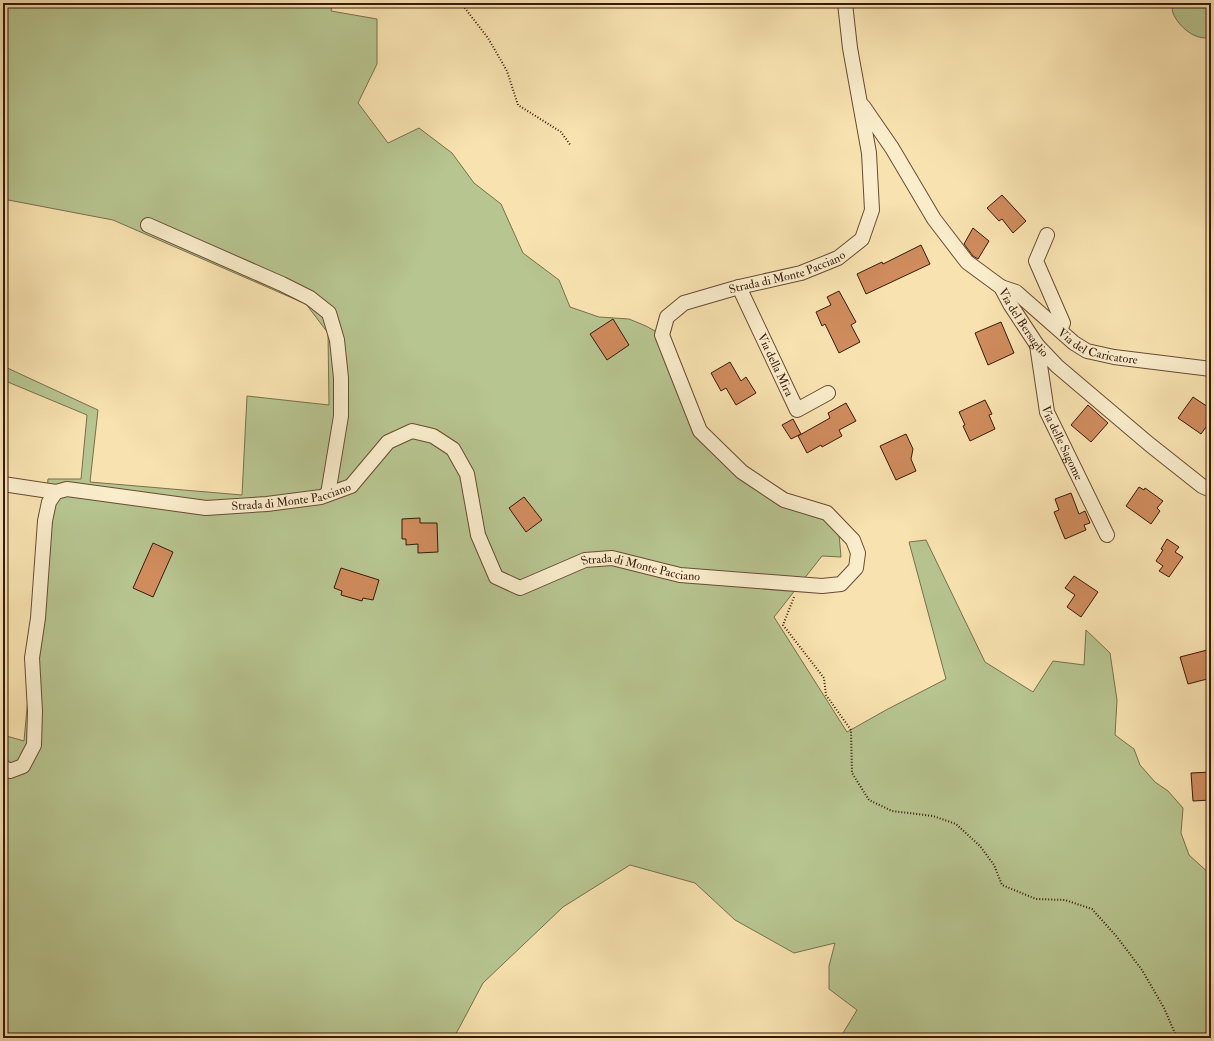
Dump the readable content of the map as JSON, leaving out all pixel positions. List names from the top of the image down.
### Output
{
  "streets": {
    "street": [
      "Strada di Monte Pacciano",
      "Via del Bersaglio",
      "Via del Caricatore",
      "Via della Mira",
      "Via delle Sagome"
    ]
  },
  "crossings": [
    ["Strada di Monte Pacciano", "Via del Bersaglio"],
    ["Strada di Monte Pacciano", "Via della Mira"],
    ["Via del Bersaglio", "Via del Caricatore"],
    ["Via del Bersaglio", "Via delle Sagome"]
  ]
}
